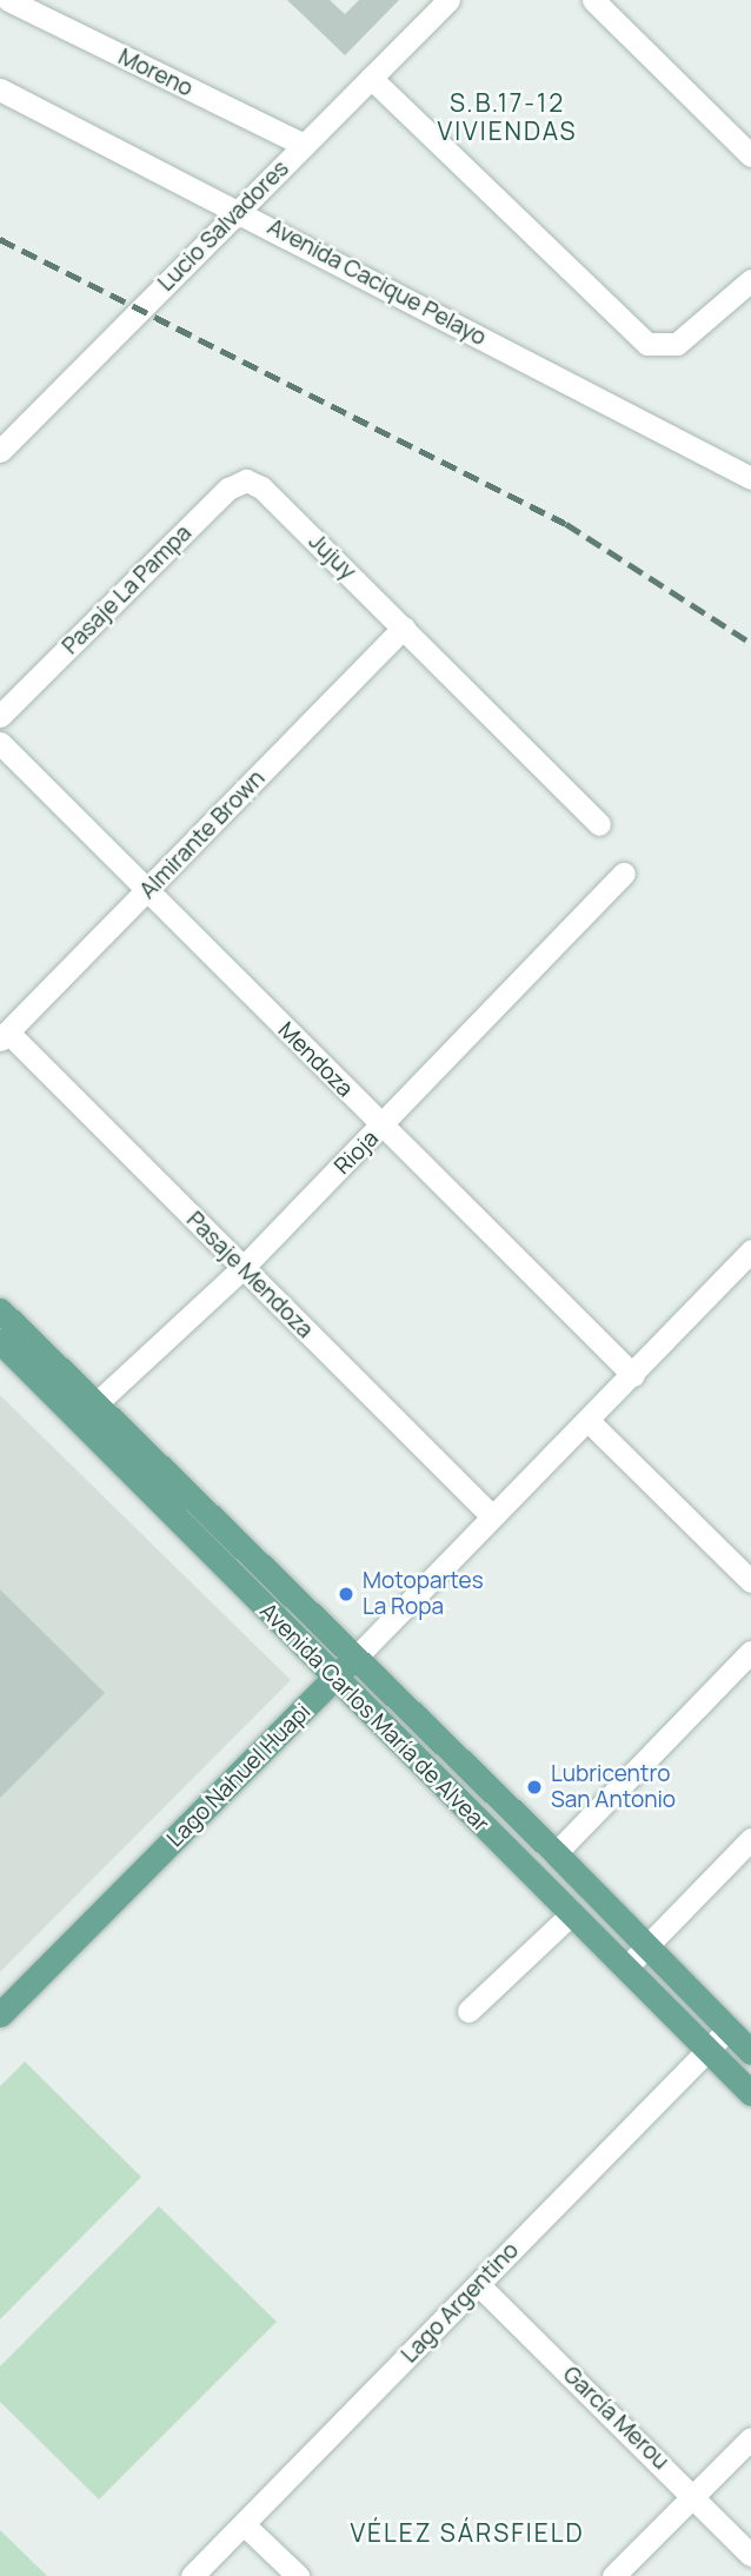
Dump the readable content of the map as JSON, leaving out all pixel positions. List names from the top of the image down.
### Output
{
  "streets": {
    "main road": ["Avenida Carlos María de Alvear", "Lago Nahuel Huapi"],
    "street": [
      "Moreno",
      "Lucio Salvadores",
      "Avenida Cacique Pelayo",
      "Jujuy",
      "Pasaje La Pampa",
      "Almirante Brown",
      "Mendoza",
      "Rioja",
      "Pasaje Mendoza",
      "Lago Argentino",
      "García Merou"
    ]
  },
  "crossings": [
    ["Moreno", "Lucio Salvadores"],
    ["Lucio Salvadores", "Avenida Cacique Pelayo"],
    ["Jujuy", "Pasaje La Pampa"],
    ["Jujuy", "Almirante Brown"],
    ["Almirante Brown", "Mendoza"],
    ["Almirante Brown", "Pasaje Mendoza"],
    ["Mendoza", "Rioja"],
    ["Mendoza", "Lago Nahuel Huapi"],
    ["Rioja", "Pasaje Mendoza"],
    ["Rioja", "Avenida Carlos María de Alvear"],
    ["Pasaje Mendoza", "Lago Nahuel Huapi"],
    ["Avenida Carlos María de Alvear", "Lago Nahuel Huapi"],
    ["Avenida Carlos María de Alvear", "Lago Argentino"],
    ["Lago Argentino", "García Merou"]
  ],
  "districts": ["S.B.17-12 VIVIENDAS", "VÉLEZ SÁRSFIELD"],
  "places": ["Motopartes La Ropa", "Lubricentro San Antonio"]
}
